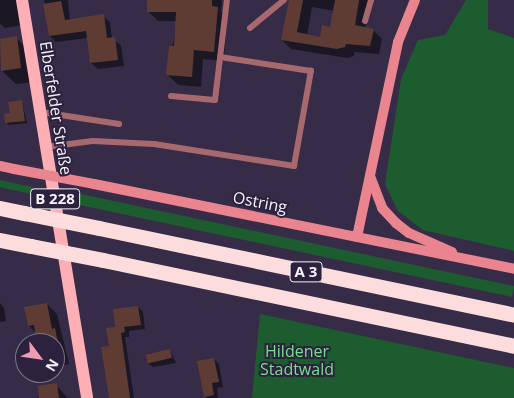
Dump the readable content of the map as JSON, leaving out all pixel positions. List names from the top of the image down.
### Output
{
  "streets": {
    "highway": ["A 3"],
    "main road": ["Elberfelder Straße", "B 228", "Ostring"]
  },
  "parks": ["Hildener Stadtwald"],
  "north": "bottom right"
}
